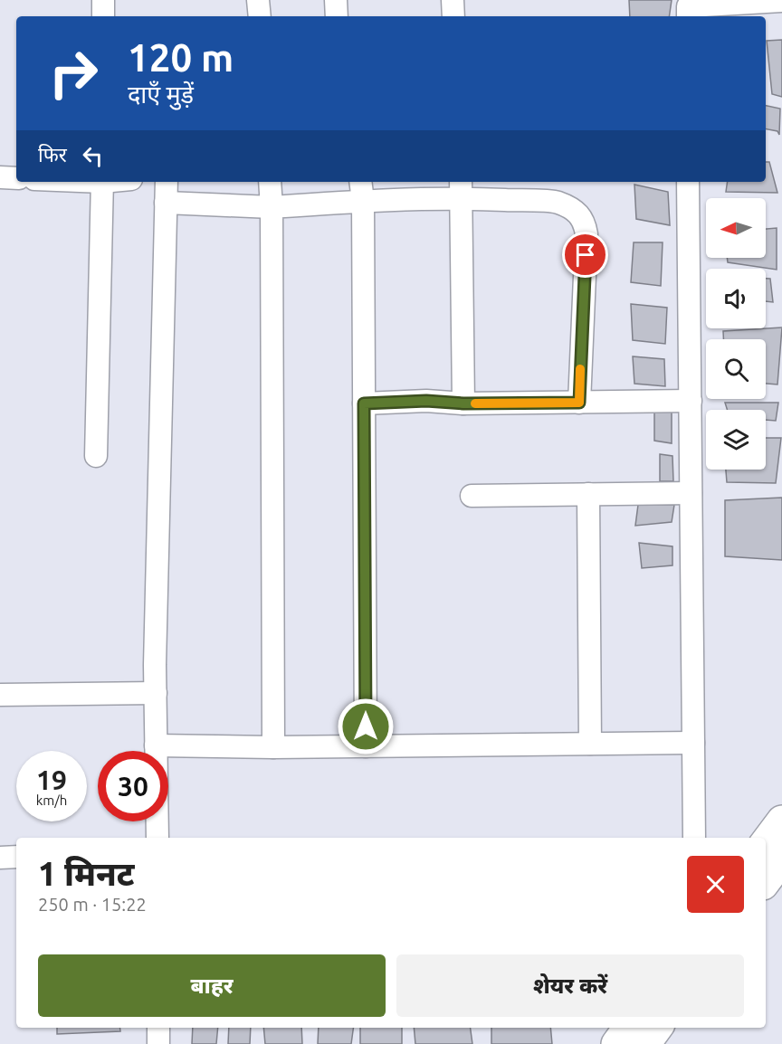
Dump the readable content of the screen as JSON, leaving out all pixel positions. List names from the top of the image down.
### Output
{
  "north": "left",
  "page": {
    "turn": ["120 m", "दाएँ मुड़ें"],
    "then": "फिर",
    "speed": "19 km/h",
    "limit": "30",
    "heading": ["1 मिनट", "250 m · 15:22"],
    "buttons": ["बाहर", "शेयर करें"]
  }
}
